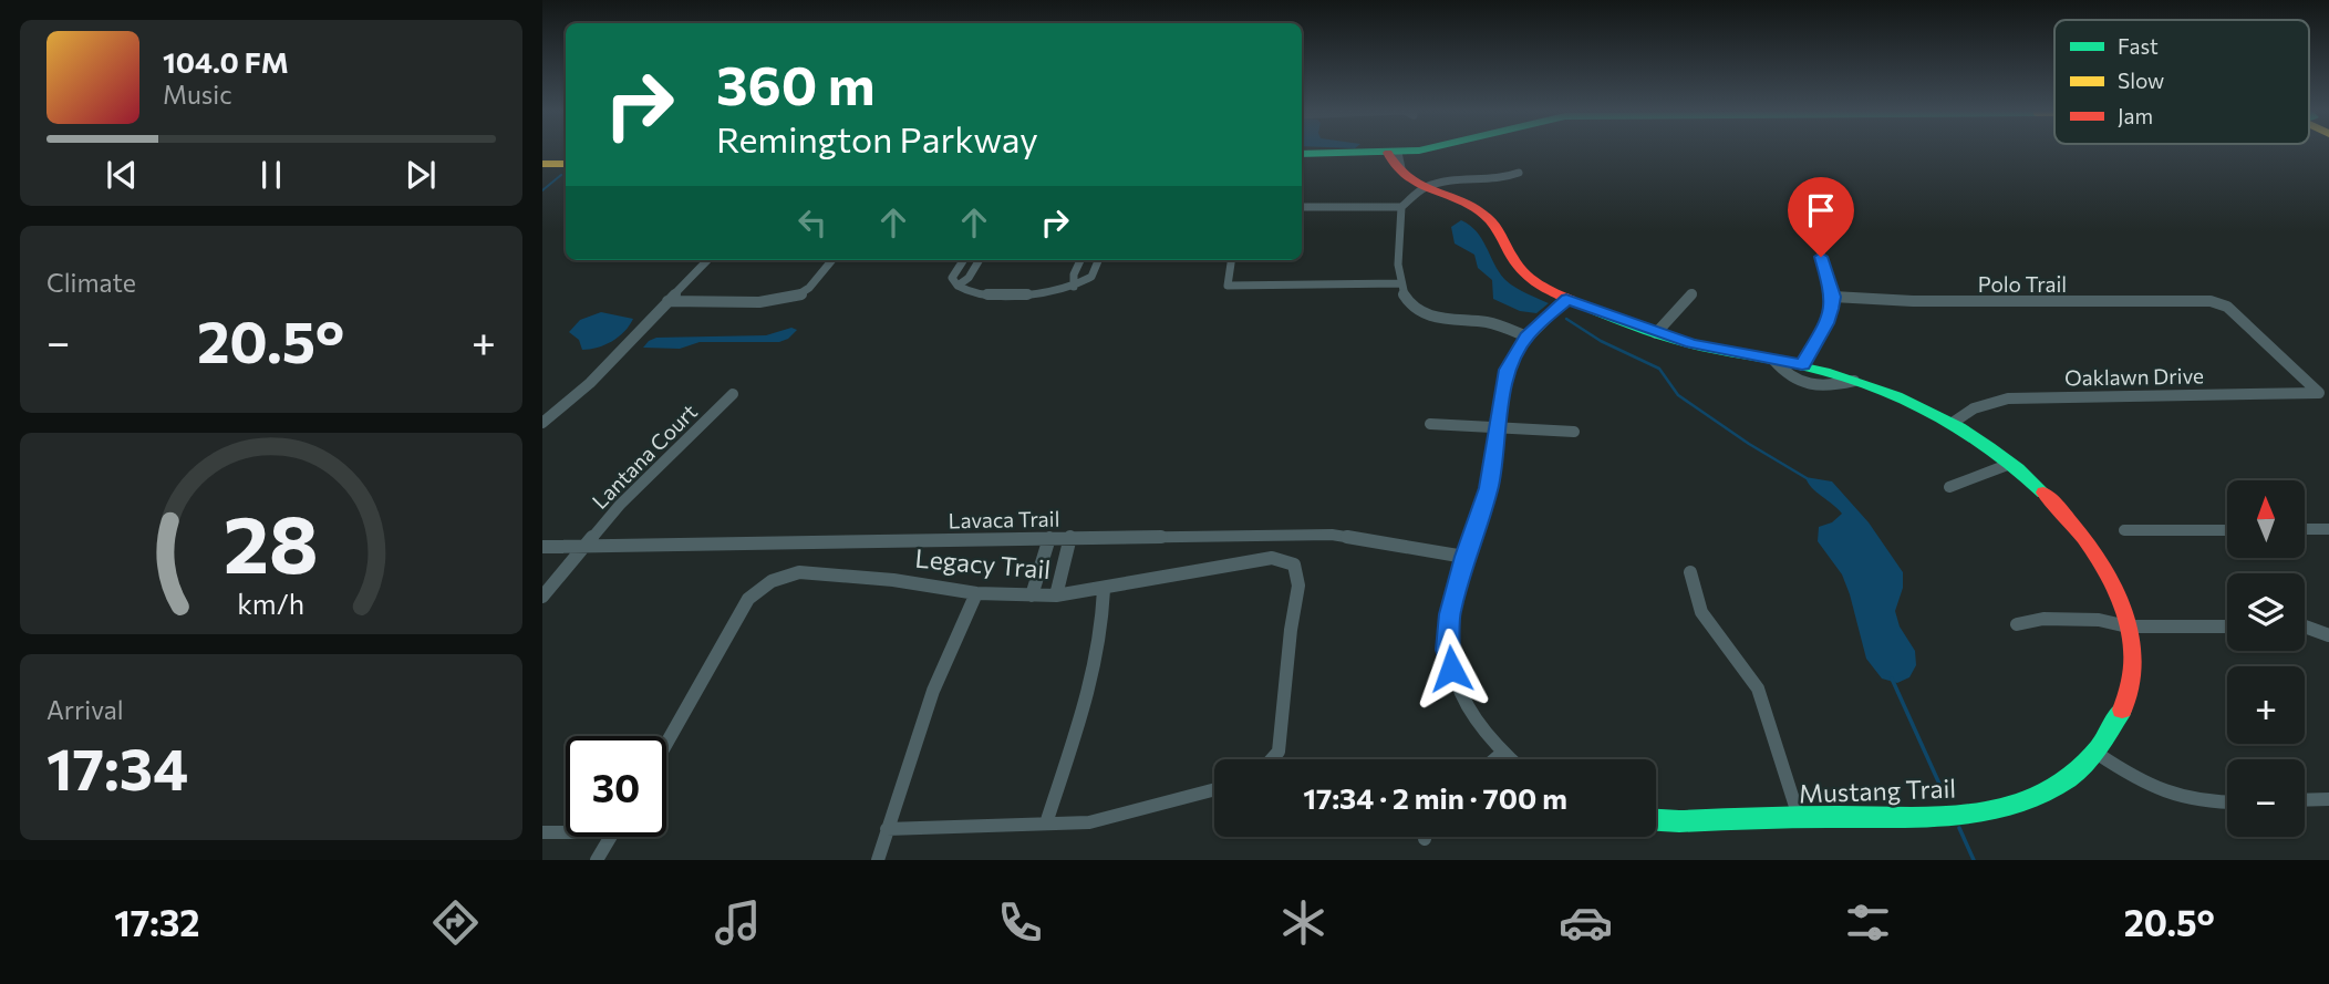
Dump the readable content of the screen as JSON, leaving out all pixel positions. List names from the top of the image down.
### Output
{
  "streets": {
    "street": [
      "Polo Trail",
      "Oaklawn Drive",
      "Lantana Court",
      "Lavaca Trail",
      "Legacy Trail",
      "Mustang Trail"
    ]
  },
  "crossings": [
    ["Polo Trail", "Oaklawn Drive"],
    ["Oaklawn Drive", "Mustang Trail"],
    ["Lantana Court", "Lavaca Trail"]
  ],
  "legend": ["Fast", "Slow", "Jam"],
  "north": "top",
  "page": {
    "turn": ["360 m", "Remington Parkway"],
    "song": ["104.0 FM", "Music"],
    "tile": [
      "Climate",
      ["Arrival", "17:34"]
    ],
    "heat": ["−", "20.5°", "+"],
    "map_buttons": ["+", "−"],
    "limit": "30",
    "trip": "17:34 · 2 min · 700 m",
    "tabs": ["17:32", "20.5°"],
    "gauge": ["28", "km/h"]
  }
}
